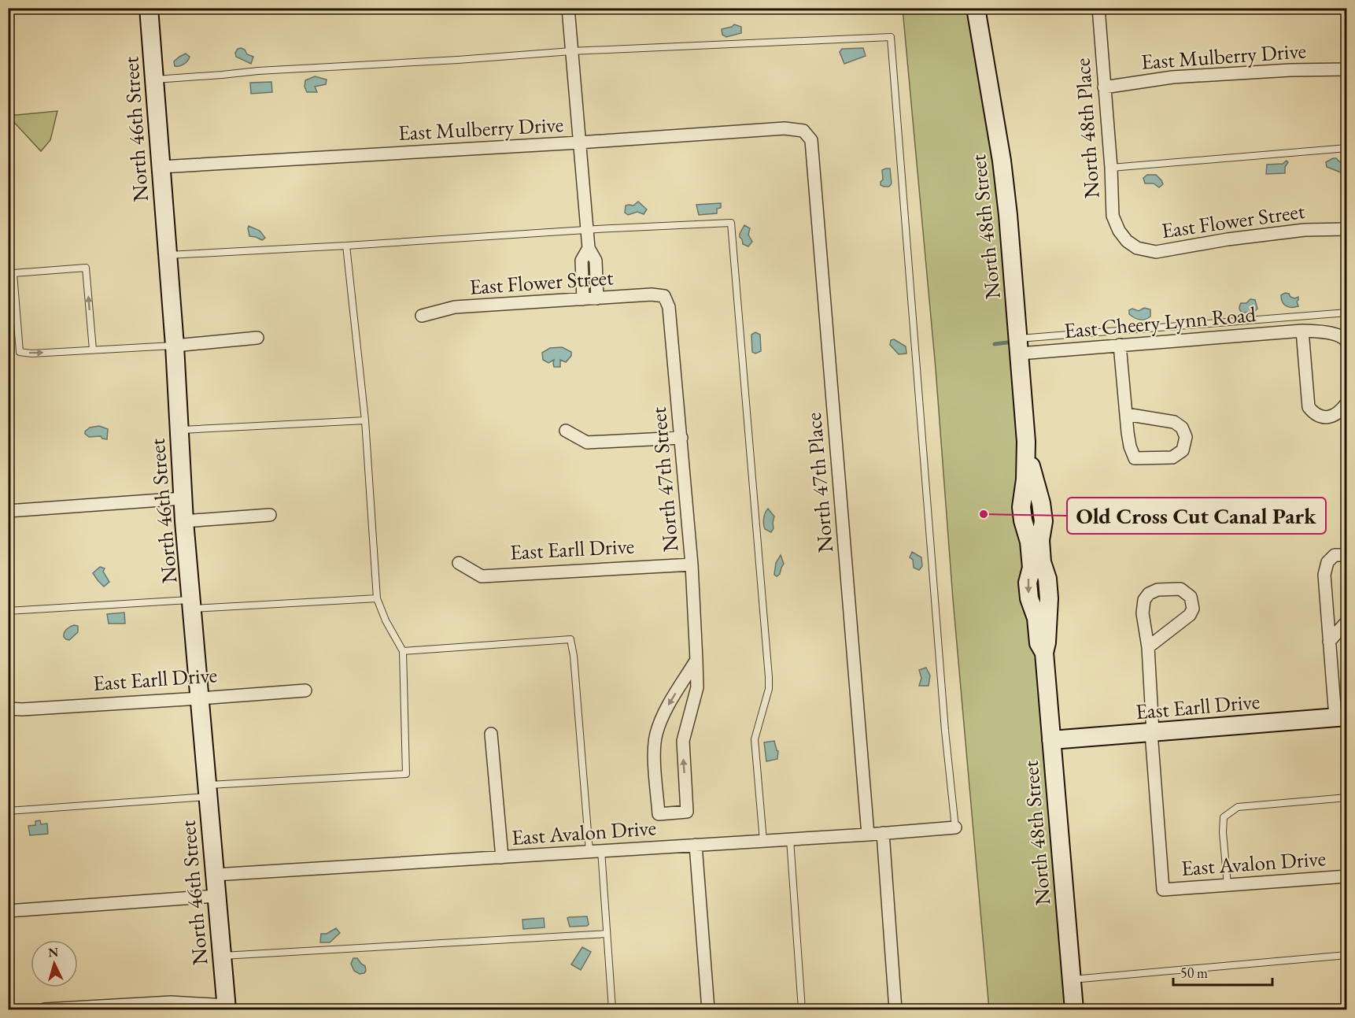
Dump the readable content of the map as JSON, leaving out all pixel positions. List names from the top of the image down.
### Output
{
  "streets": {
    "street": [
      "East Mulberry Drive",
      "North 48th Place",
      "North 46th Street",
      "East Flower Street",
      "North 48th Street",
      "East Cheery Lynn Road",
      "North 47th Street",
      "North 47th Place",
      "East Earll Drive",
      "East Avalon Drive"
    ]
  },
  "crossings": [
    ["East Mulberry Drive", "North 48th Place"],
    ["East Mulberry Drive", "North 46th Street"],
    ["East Mulberry Drive", "North 47th Place"],
    ["North 48th Place", "East Flower Street"],
    ["North 46th Street", "East Earll Drive"],
    ["North 46th Street", "East Avalon Drive"],
    ["East Flower Street", "North 47th Street"],
    ["North 48th Street", "East Cheery Lynn Road"],
    ["North 48th Street", "East Earll Drive"],
    ["North 47th Street", "East Earll Drive"],
    ["North 47th Place", "East Avalon Drive"],
    ["East Earll Drive", "East Avalon Drive"]
  ],
  "places": ["Old Cross Cut Canal Park"],
  "scale_bar": "50 m",
  "north": "top"
}
